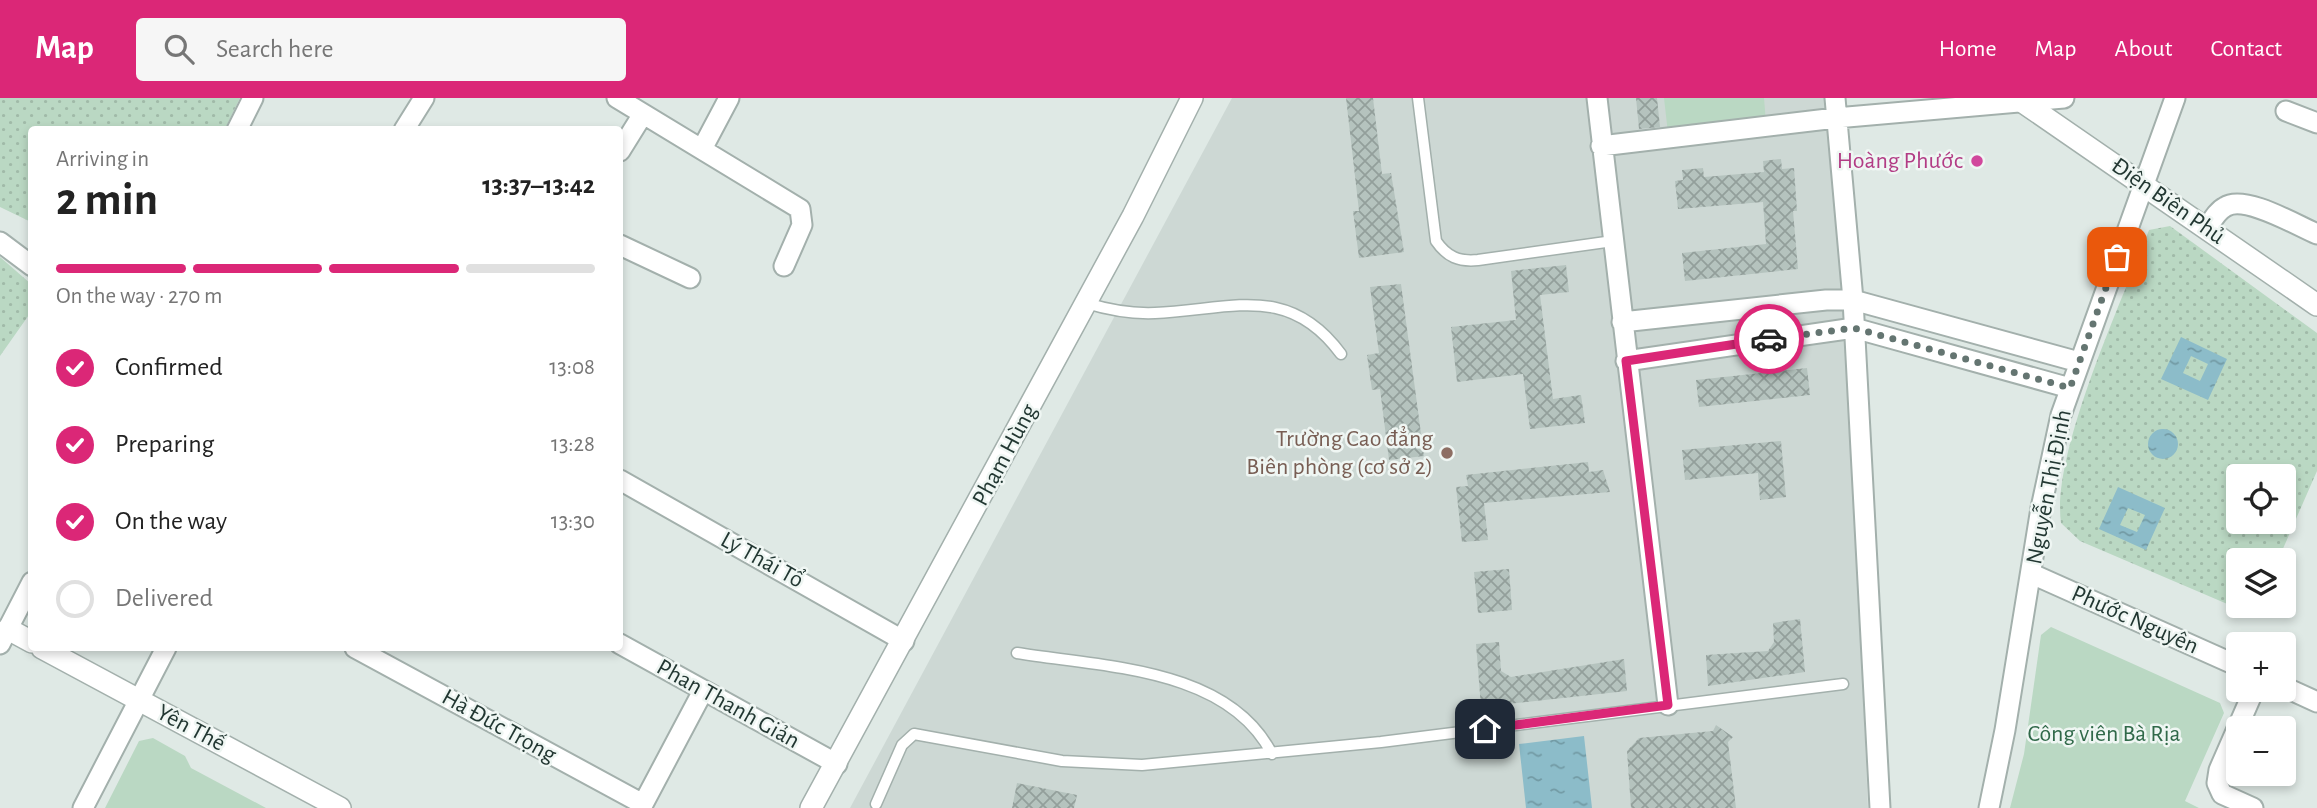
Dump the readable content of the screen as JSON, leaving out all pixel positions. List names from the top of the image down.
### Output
{
  "streets": {
    "street": [
      "Điện Biên Phủ",
      "Phạm Hùng",
      "Nguyễn Thị Định",
      "Lý Thái Tổ",
      "Phước Nguyên",
      "Phan Thanh Giản",
      "Hà Đức Trọng",
      "Yên Thế"
    ]
  },
  "crossings": [
    ["Điện Biên Phủ", "Nguyễn Thị Định"],
    ["Phạm Hùng", "Lý Thái Tổ"],
    ["Phạm Hùng", "Phan Thanh Giản"],
    ["Nguyễn Thị Định", "Phước Nguyên"]
  ],
  "parks": ["Công viên Bà Rịa"],
  "places": ["Hoàng Phước", "Trường Cao đẳng Biên phòng (cơ sở 2)"],
  "page": {
    "header": "Map",
    "search": "Search here",
    "nav": [
      "Home",
      "Map",
      "About",
      "Contact"
    ],
    "heading": ["2 min", "Arriving in", "13:37–13:42"],
    "bar": "On the way · 270 m",
    "list": [
      ["Confirmed", "13:08"],
      ["Preparing", "13:28"],
      ["On the way", "13:30"],
      "Delivered"
    ],
    "map_buttons": ["+", "−"]
  }
}
